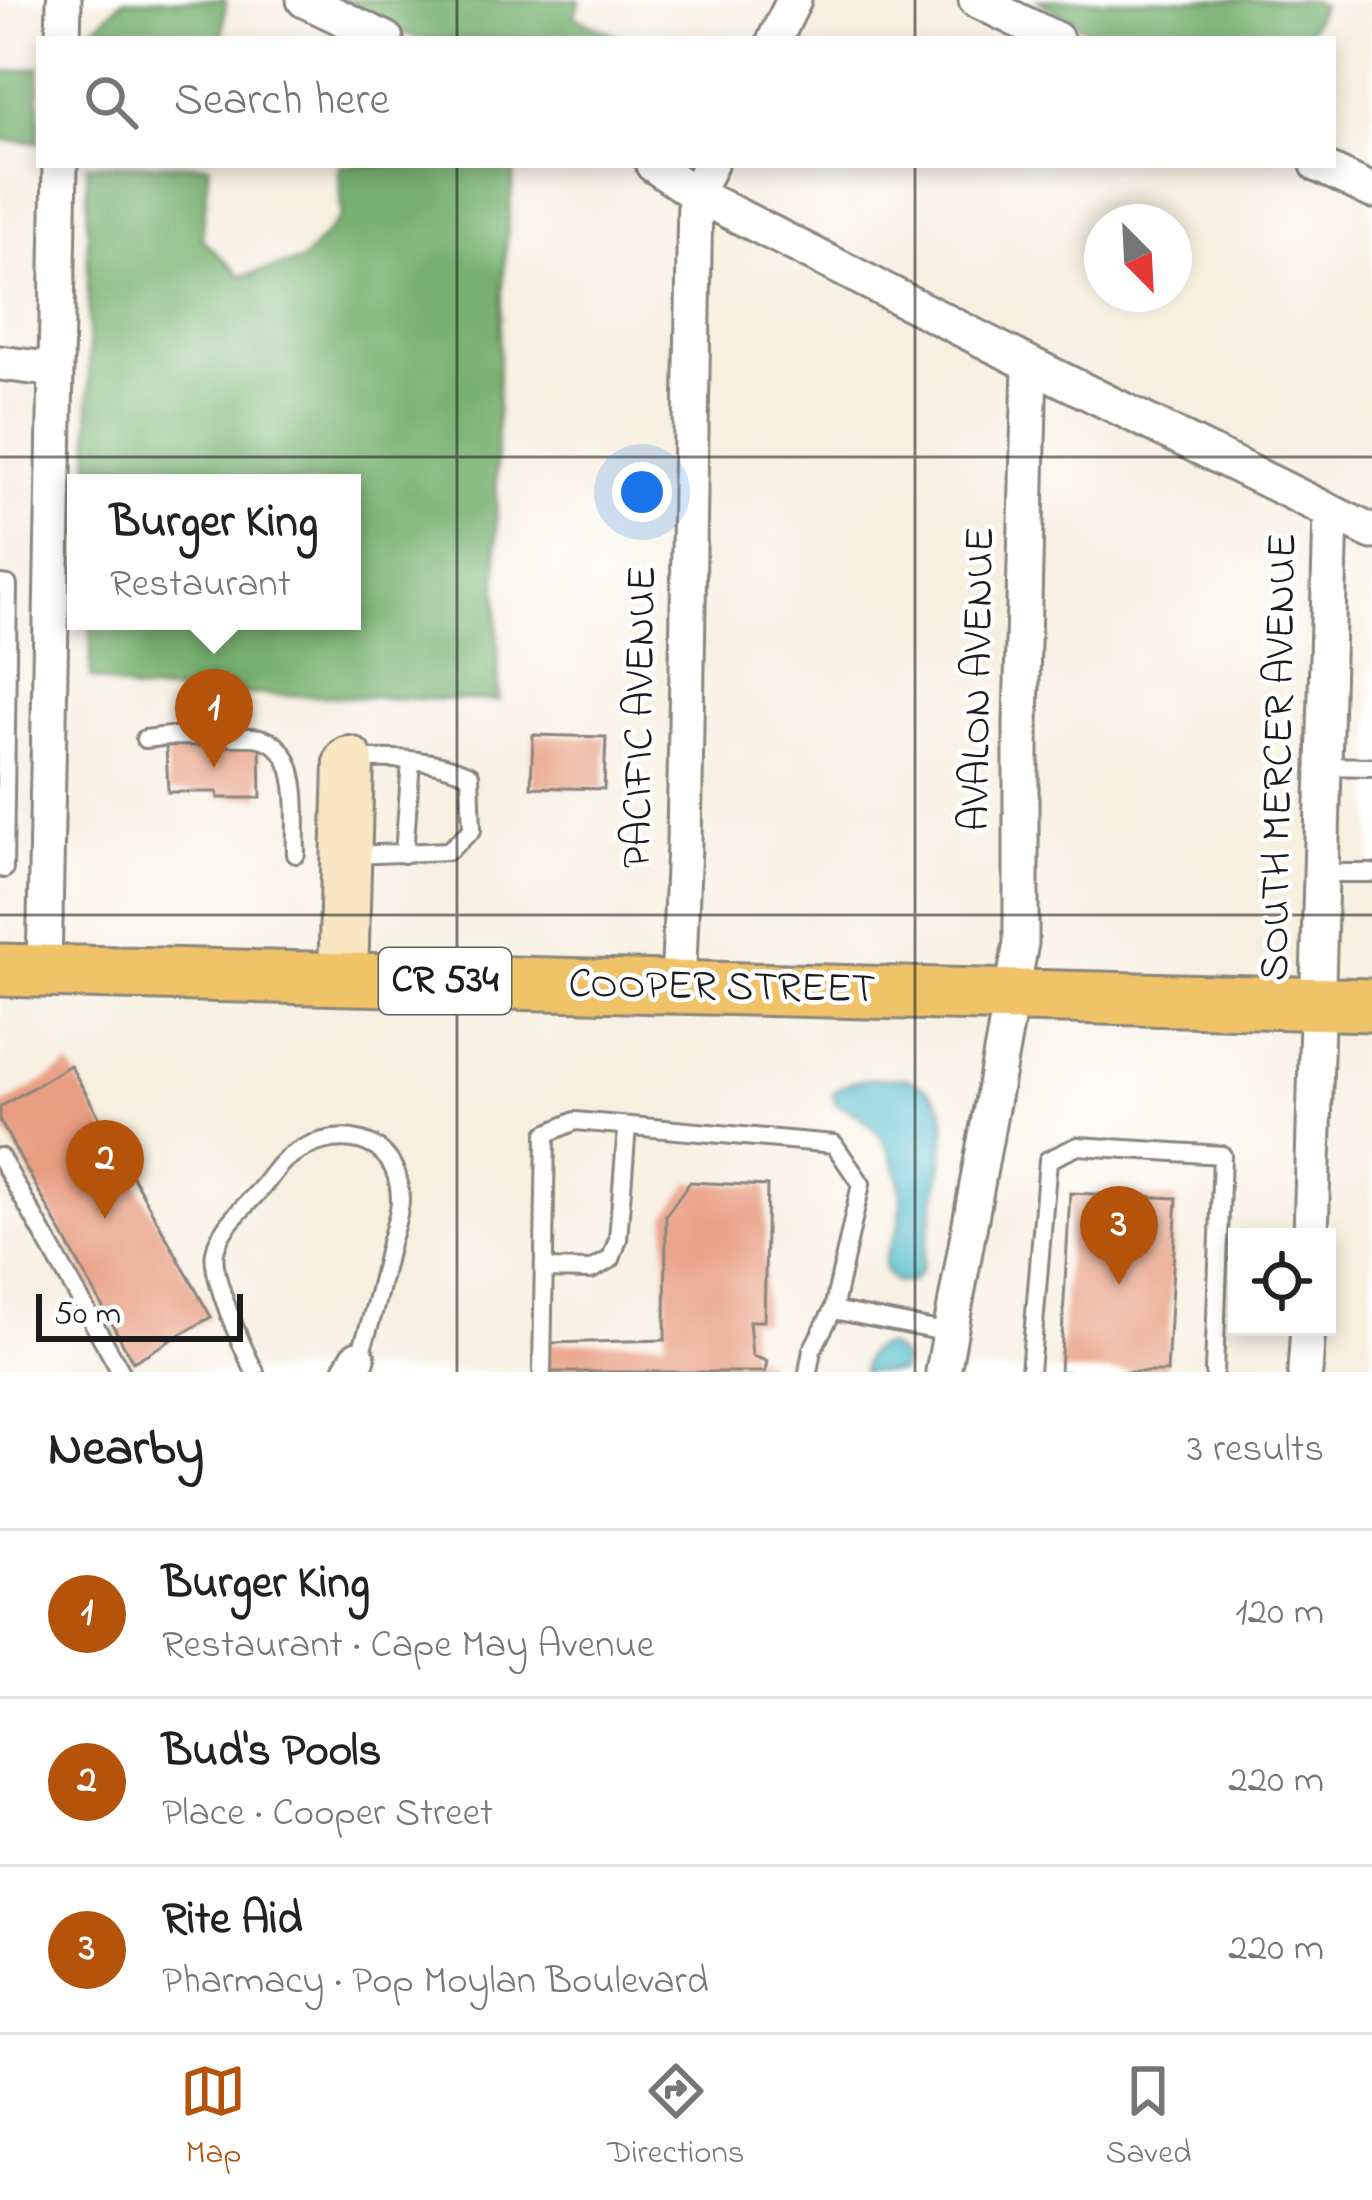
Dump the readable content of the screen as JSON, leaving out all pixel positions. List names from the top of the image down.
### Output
{
  "streets": {
    "main road": ["CR 534", "COOPER STREET"],
    "street": ["AVALON AVENUE", "PACIFIC AVENUE", "SOUTH MERCER AVENUE"]
  },
  "crossings": [
    ["AVALON AVENUE", "COOPER STREET"],
    ["PACIFIC AVENUE", "COOPER STREET"],
    ["SOUTH MERCER AVENUE", "COOPER STREET"]
  ],
  "scale_bar": "50 m",
  "north": "bottom right",
  "page": {
    "search": "Search here",
    "popup": ["Burger King", "Restaurant"],
    "pins": ["1", "2", "3"],
    "scale": "50 m",
    "heading": ["Nearby", "3 results"],
    "list": [
      {
        "mark": "1",
        "name": "Burger King",
        "note": "Restaurant · Cape May Avenue",
        "value": "120 m"
      },
      {
        "mark": "2",
        "name": "Bud's Pools",
        "note": "Place · Cooper Street",
        "value": "220 m"
      },
      {
        "mark": "3",
        "name": "Rite Aid",
        "note": "Pharmacy · Pop Moylan Boulevard",
        "value": "220 m"
      }
    ],
    "nav": ["Map", "Directions", "Saved"]
  }
}
